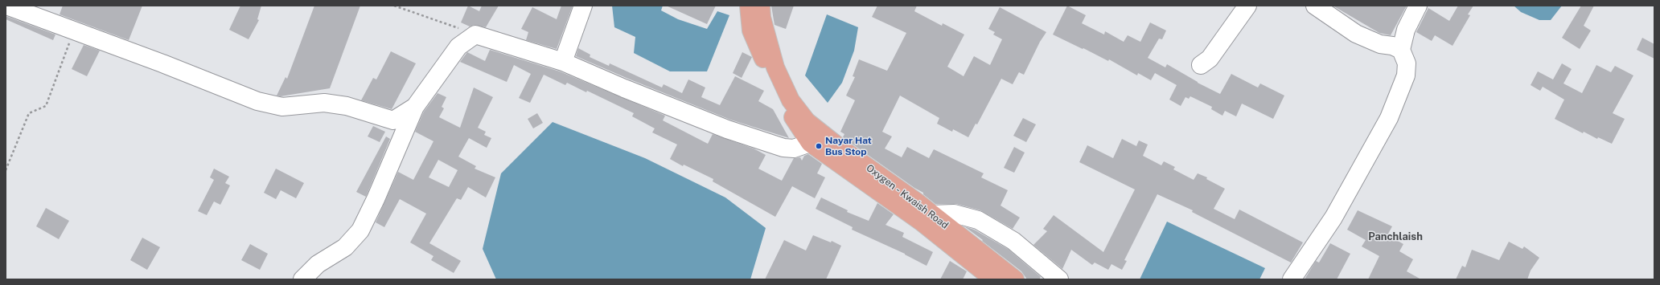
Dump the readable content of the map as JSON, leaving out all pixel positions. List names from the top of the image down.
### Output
{
  "streets": {
    "main road": ["Oxygen - Kwaish Road"]
  },
  "districts": ["Panchlaish"],
  "places": ["Nayar Hat Bus Stop"]
}
